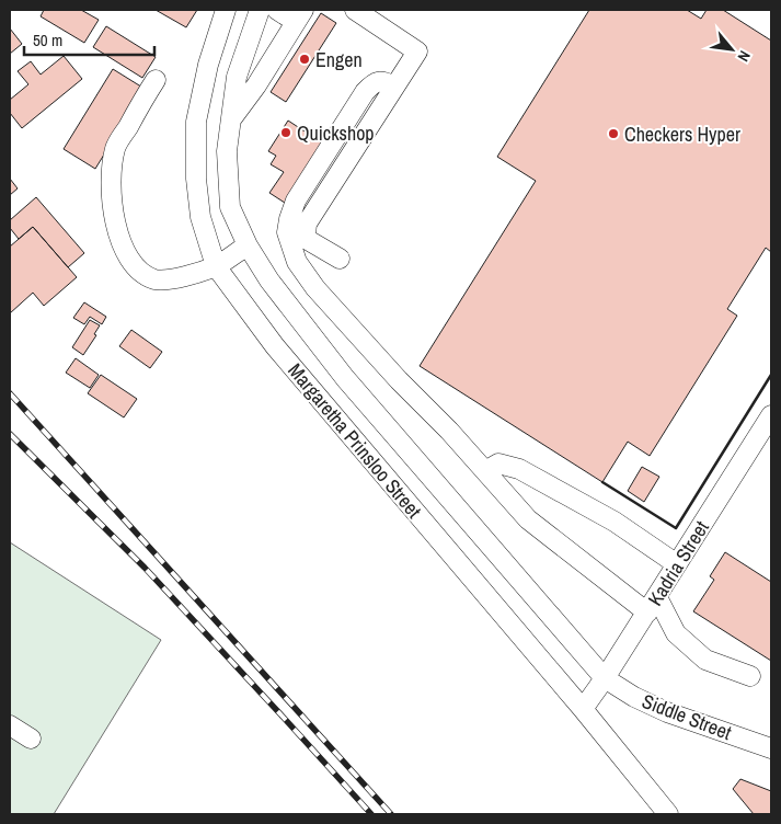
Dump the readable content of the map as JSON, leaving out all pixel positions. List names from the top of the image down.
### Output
{
  "streets": {
    "street": ["Margaretha Prinsloo Street", "Kadria Street", "Siddle Street"]
  },
  "crossings": [
    ["Margaretha Prinsloo Street", "Kadria Street"],
    ["Margaretha Prinsloo Street", "Siddle Street"],
    ["Kadria Street", "Siddle Street"]
  ],
  "places": ["Engen", "Quickshop", "Checkers Hyper"],
  "scale_bar": "50 m",
  "north": "bottom right"
}
